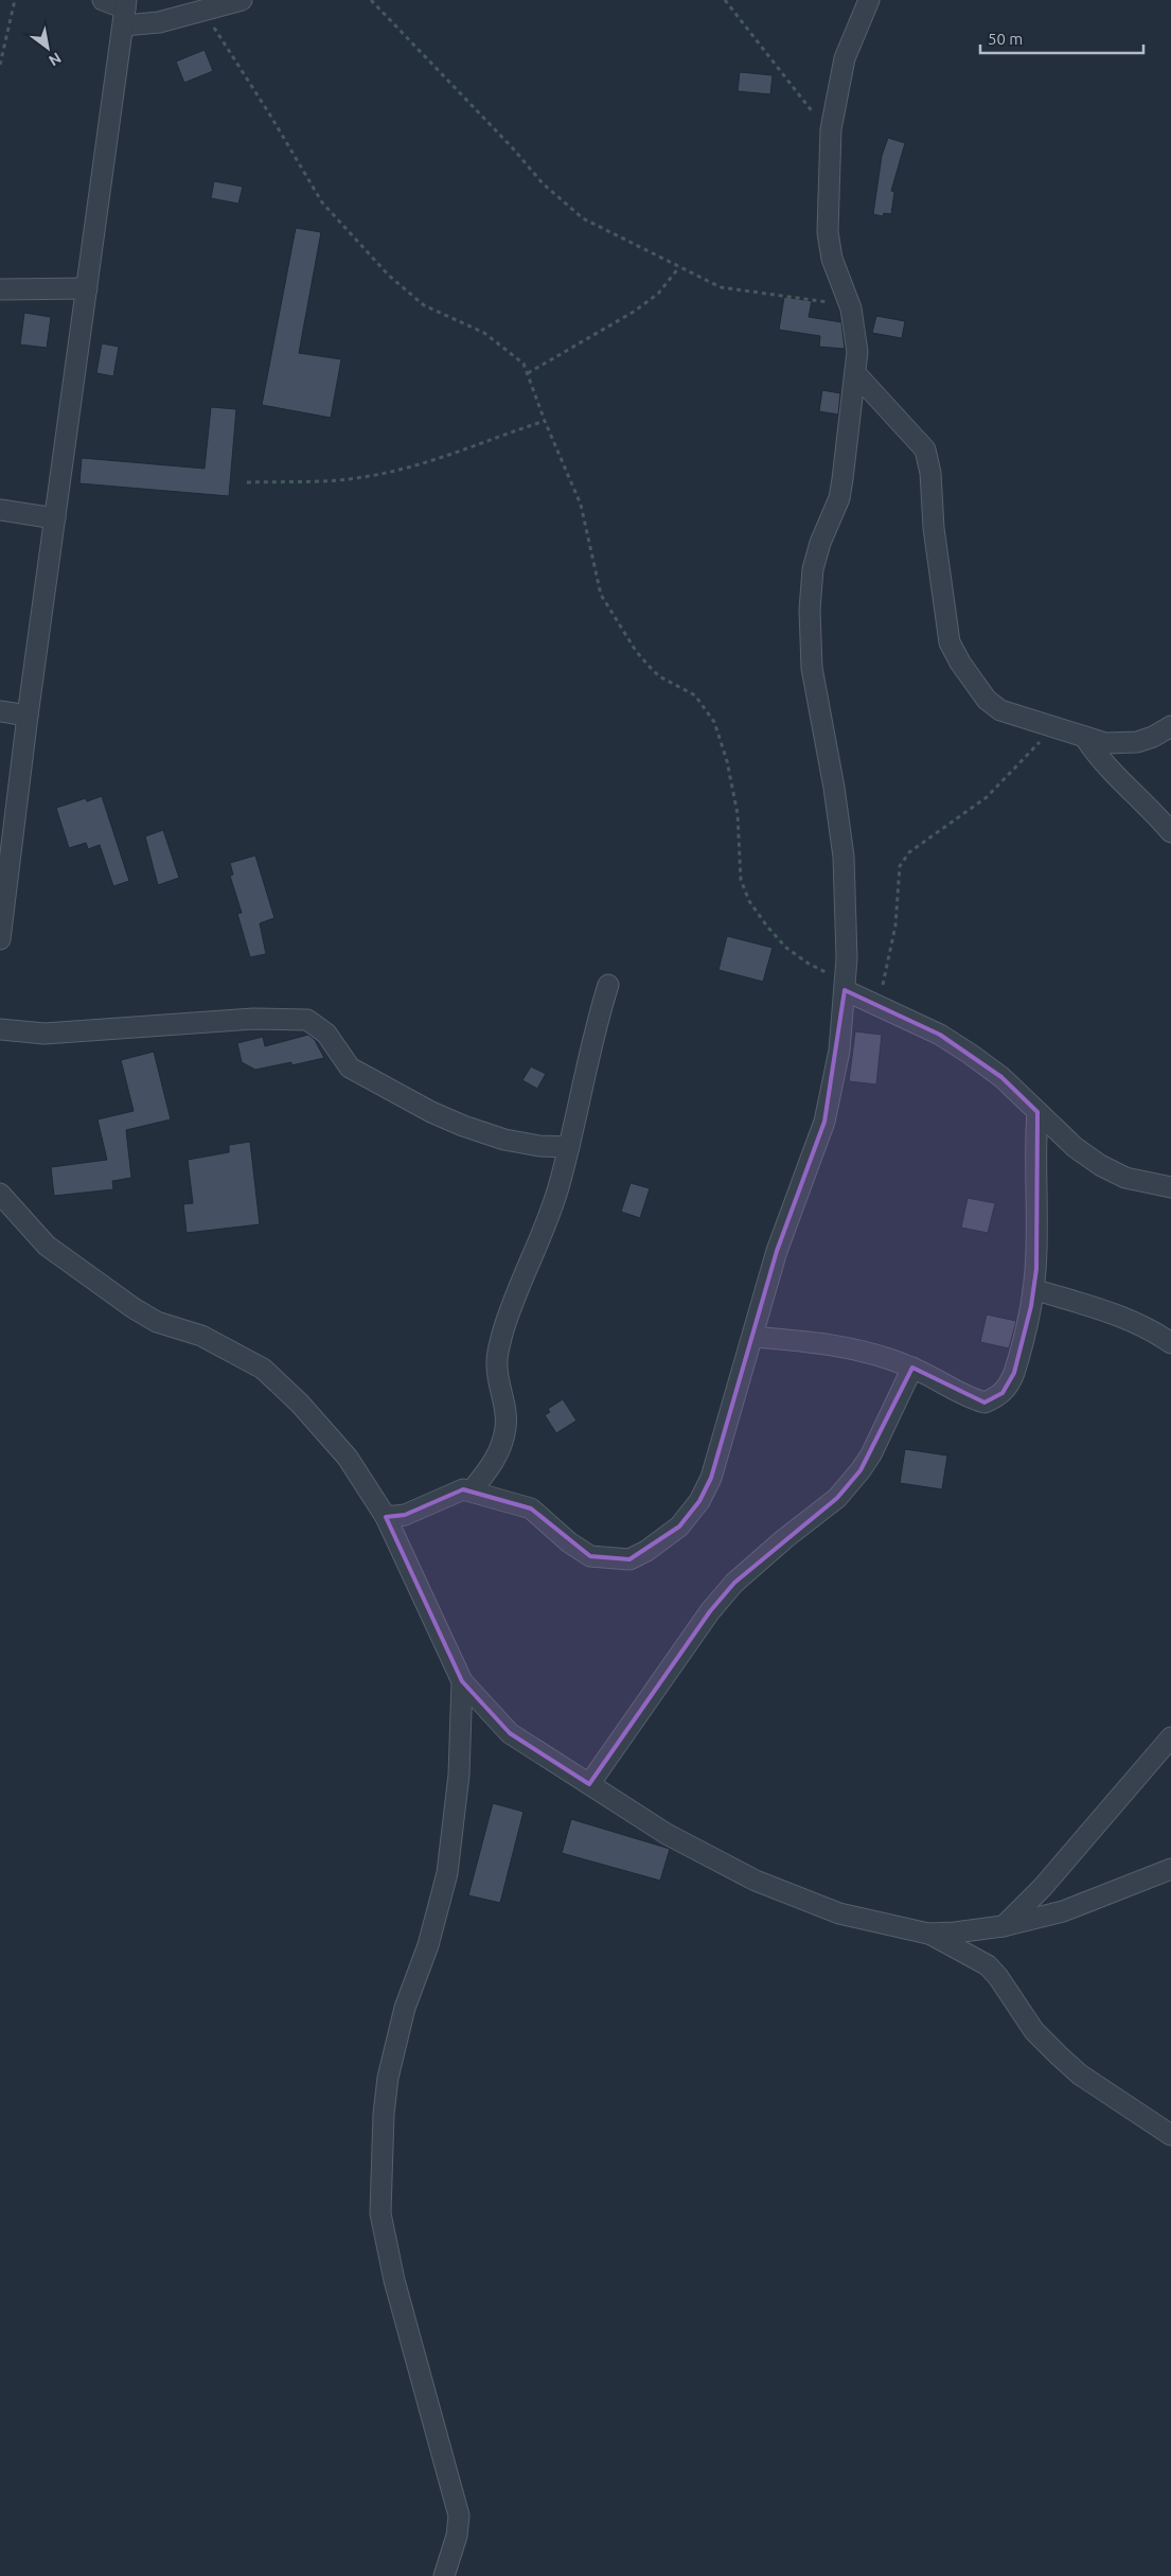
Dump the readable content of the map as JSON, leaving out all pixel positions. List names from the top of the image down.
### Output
{
  "scale_bar": "50 m",
  "north": "bottom right"
}
